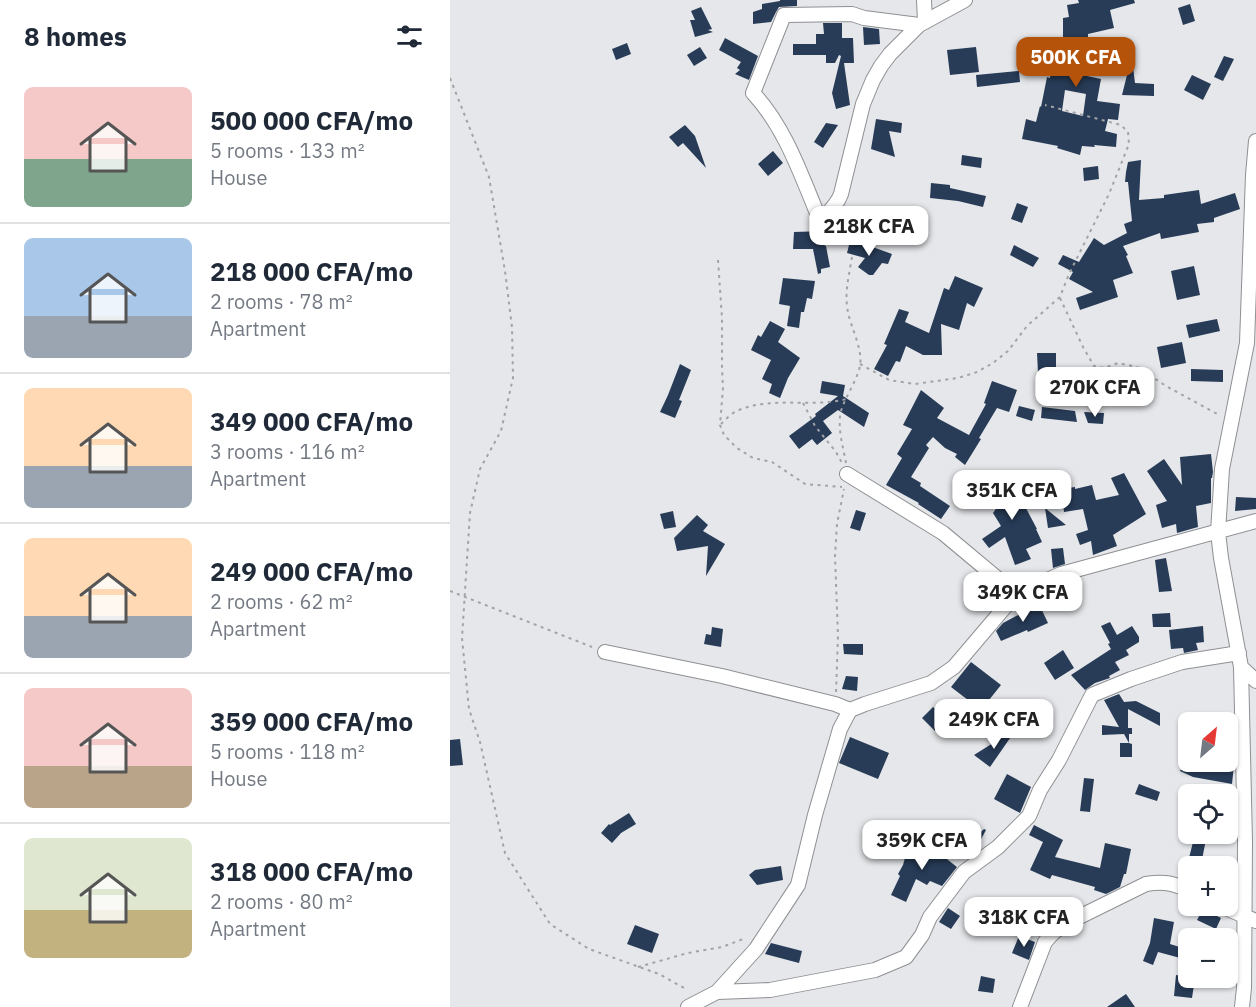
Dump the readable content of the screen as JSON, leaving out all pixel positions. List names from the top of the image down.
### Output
{
  "north": "top right",
  "page": {
    "heading": "8 homes",
    "price": [
      "500K CFA",
      "218K CFA",
      "270K CFA",
      "351K CFA",
      "349K CFA",
      "249K CFA",
      "359K CFA",
      "318K CFA"
    ],
    "list": [
      {
        "name": "500 000 CFA/mo",
        "note": "5 rooms · 133 m² · House"
      },
      {
        "name": "218 000 CFA/mo",
        "note": "2 rooms · 78 m² · Apartment"
      },
      {
        "name": "349 000 CFA/mo",
        "note": "3 rooms · 116 m² · Apartment"
      },
      {
        "name": "249 000 CFA/mo",
        "note": "2 rooms · 62 m² · Apartment"
      },
      {
        "name": "359 000 CFA/mo",
        "note": "5 rooms · 118 m² · House"
      },
      {
        "name": "318 000 CFA/mo",
        "note": "2 rooms · 80 m² · Apartment"
      }
    ],
    "map_buttons": ["+", "−"]
  }
}
